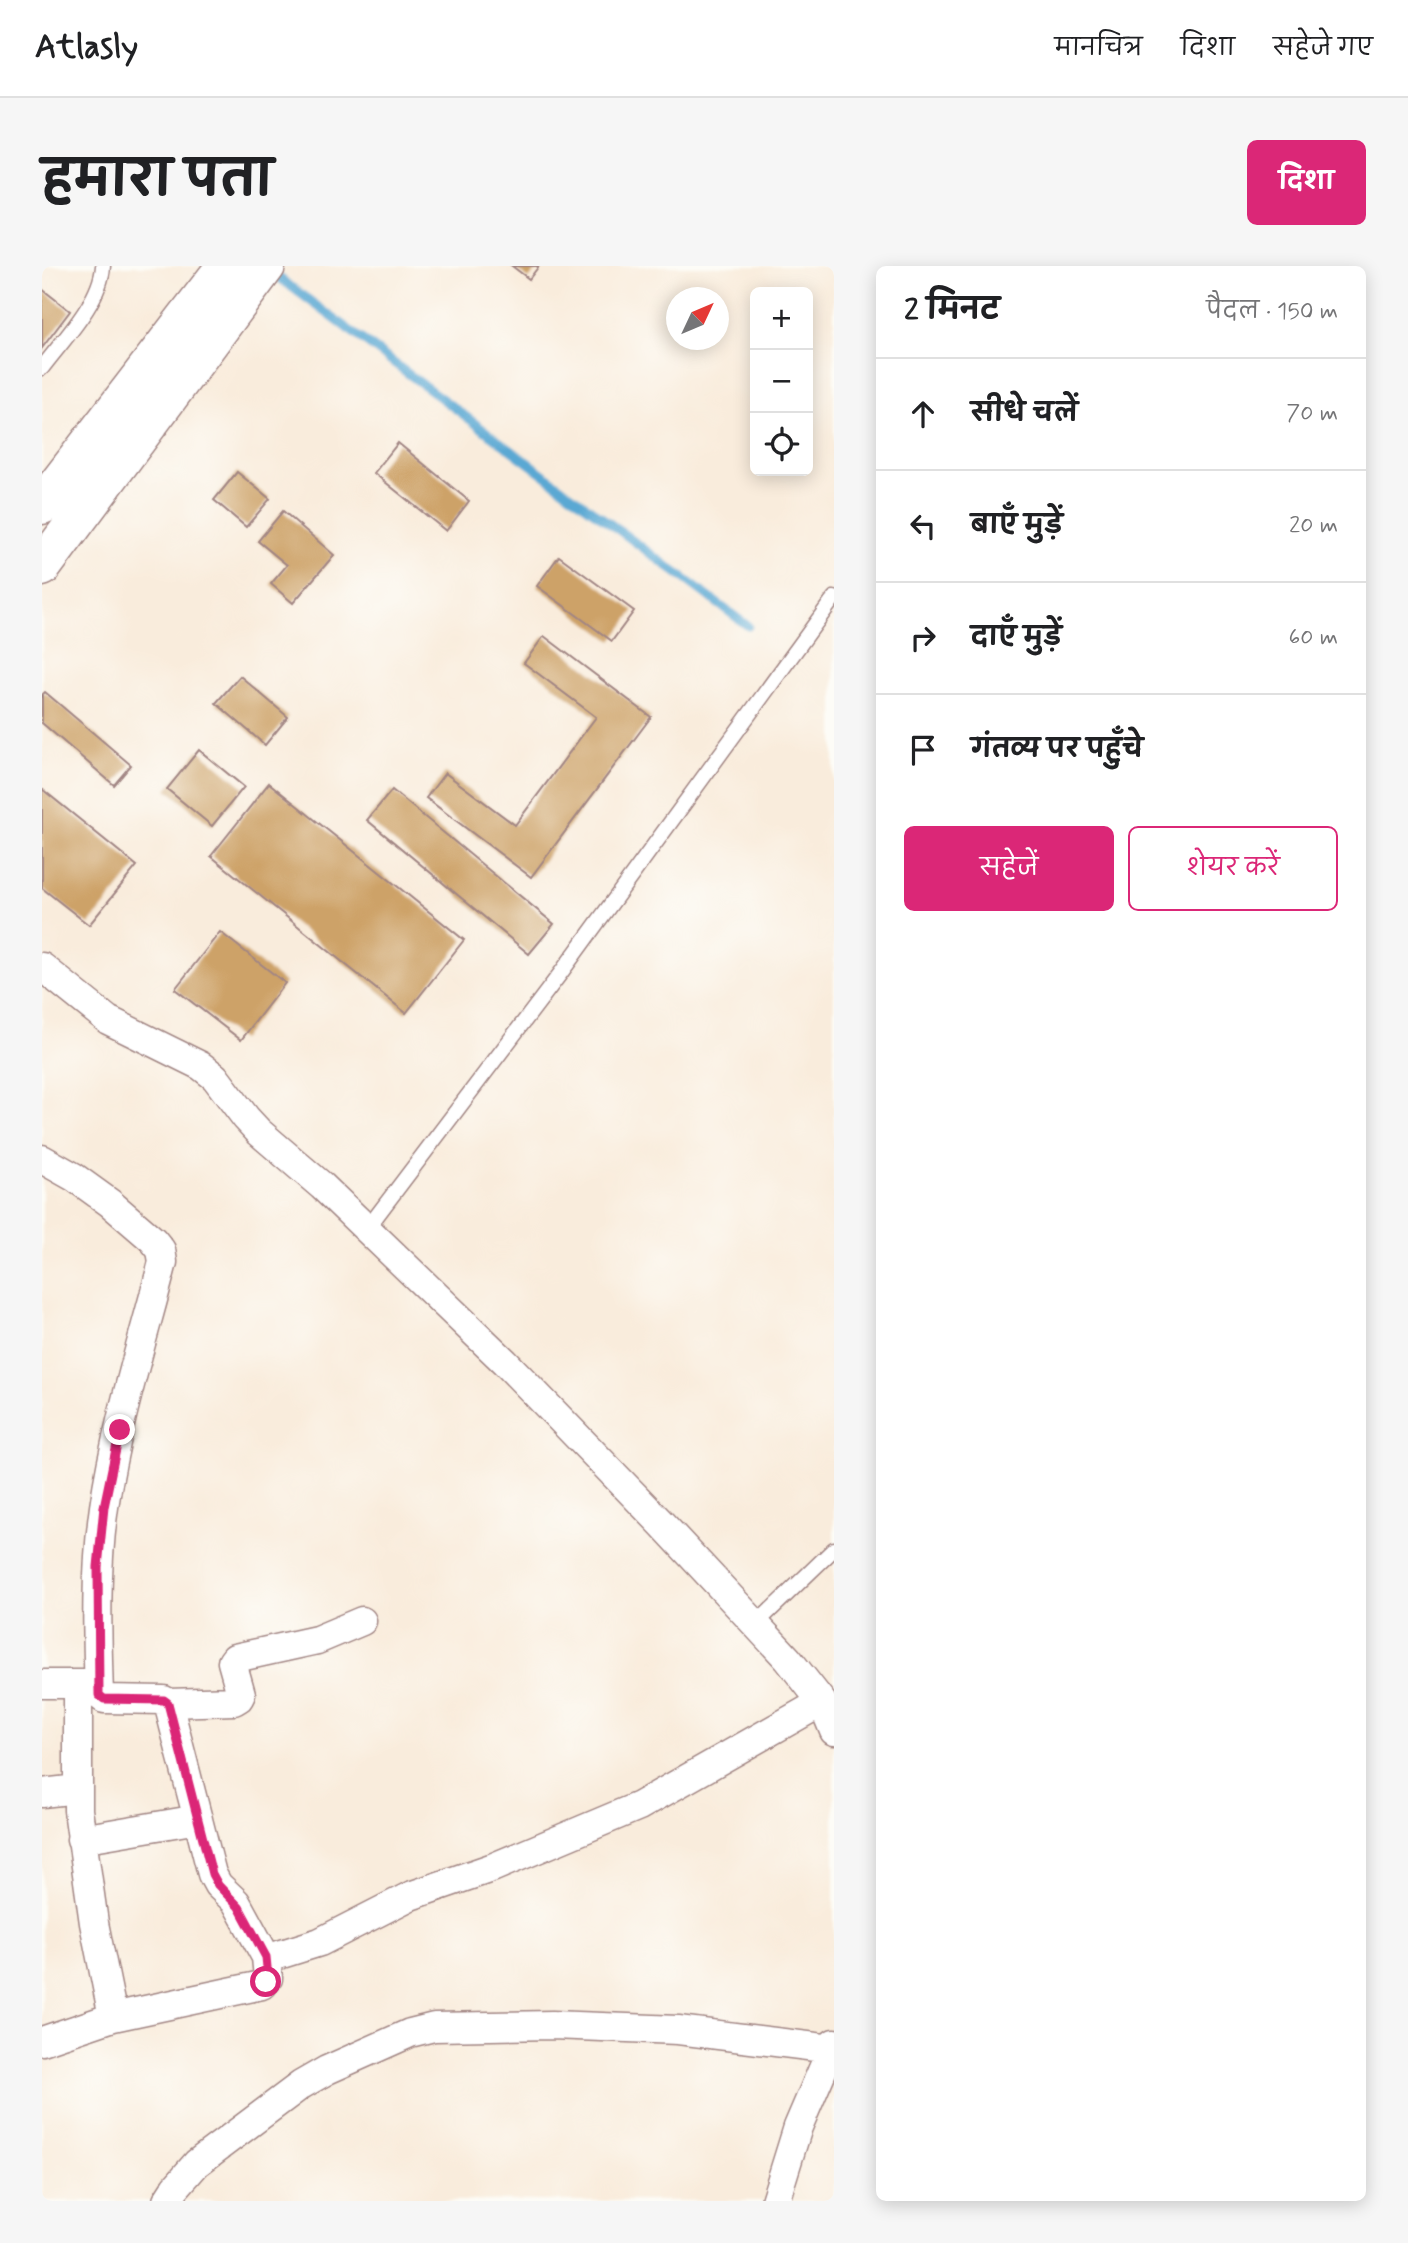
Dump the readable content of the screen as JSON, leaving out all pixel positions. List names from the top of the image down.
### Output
{
  "north": "top right",
  "page": {
    "header": "Atlasly",
    "nav": ["मानचित्र", "दिशा", "सहेजे गए"],
    "title": "हमारा पता",
    "buttons": [
      "दिशा",
      ["सहेजें", "शेयर करें"]
    ],
    "heading": ["2 मिनट", "पैदल · 150 m"],
    "map_buttons": ["+", "−"],
    "list": [
      ["सीधे चलें", "70 m"],
      ["बाएँ मुड़ें", "20 m"],
      ["दाएँ मुड़ें", "60 m"],
      "गंतव्य पर पहुँचे"
    ]
  }
}
